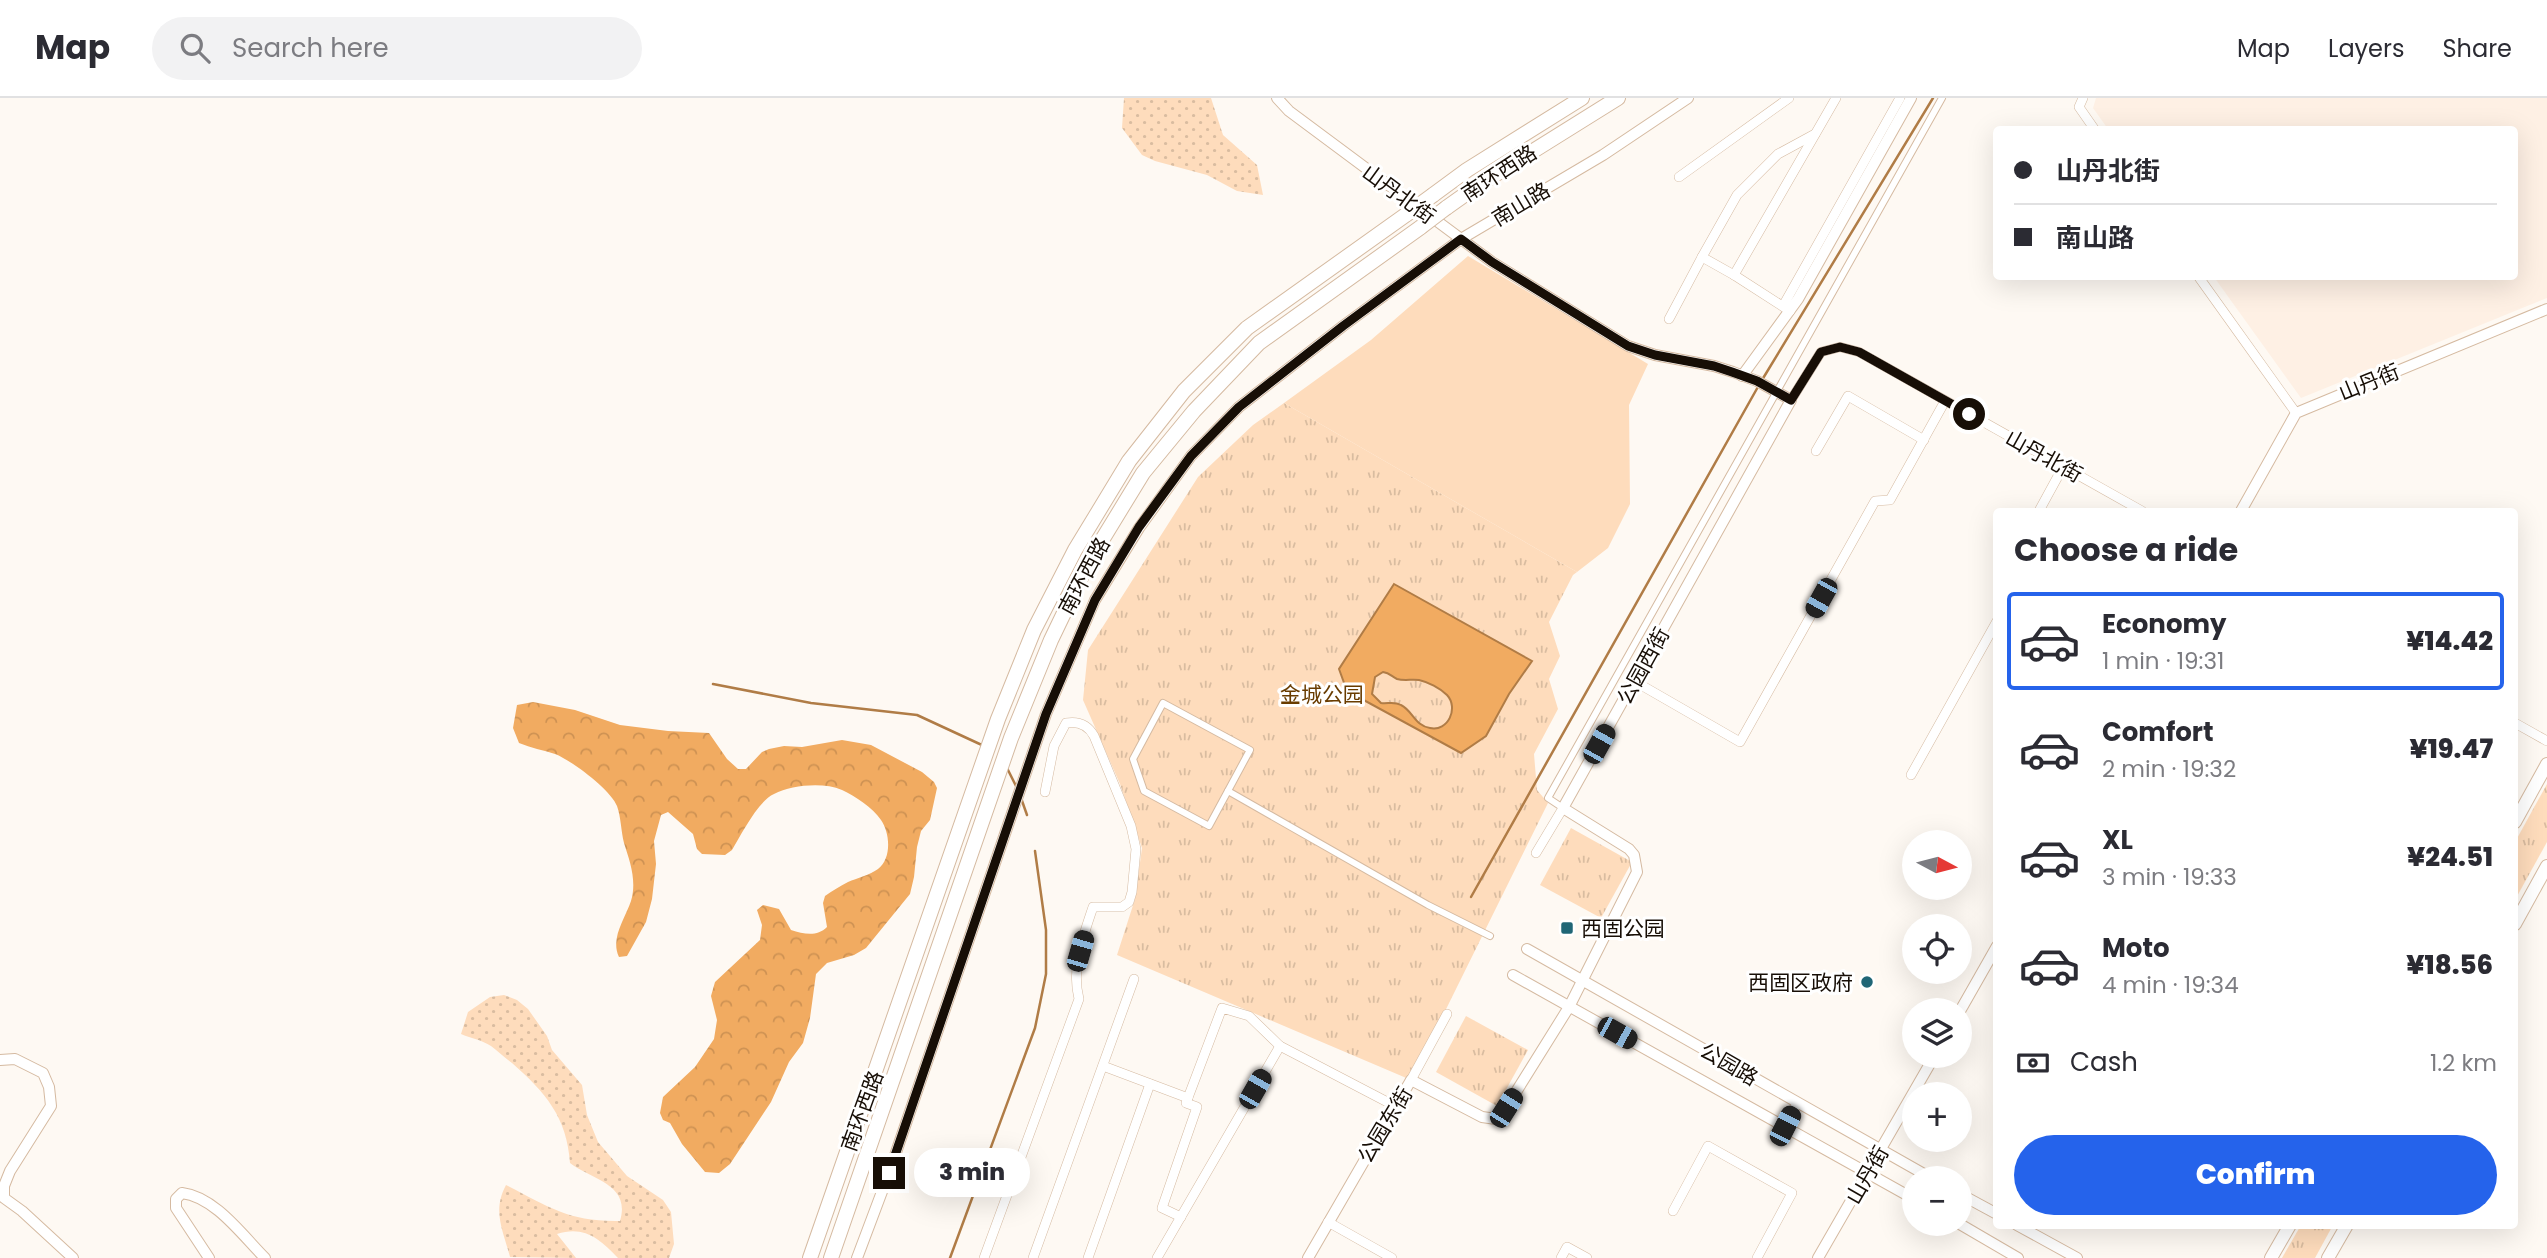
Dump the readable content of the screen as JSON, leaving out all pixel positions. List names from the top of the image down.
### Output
{
  "streets": {
    "highway": ["南环西路"],
    "street": [
      "山丹北街",
      "南山路",
      "山丹街",
      "公园西街",
      "公园路",
      "公园东街"
    ]
  },
  "crossings": [
    ["山丹北街", "南山路"],
    ["山丹北街", "公园西街"],
    ["山丹街", "公园路"],
    ["公园路", "公园东街"]
  ],
  "parks": ["金城公园"],
  "places": {
    "transit": ["西固公园"],
    "other": ["西固区政府"]
  },
  "north": "right",
  "page": {
    "header": "Map",
    "search": "Search here",
    "nav": ["Map", "Layers", "Share"],
    "banner": ["山丹北街", "南山路"],
    "heading": "Choose a ride",
    "list": [
      {
        "name": "Economy",
        "note": "1 min · 19:31",
        "value": "¥14.42"
      },
      {
        "name": "Comfort",
        "note": "2 min · 19:32",
        "value": "¥19.47"
      },
      {
        "name": "XL",
        "note": "3 min · 19:33",
        "value": "¥24.51"
      },
      {
        "name": "Moto",
        "note": "4 min · 19:34",
        "value": "¥18.56"
      }
    ],
    "map_buttons": ["+", "−"],
    "pay": ["Cash", "1.2 km"],
    "buttons": "Confirm",
    "bubble": "3 min"
  }
}
